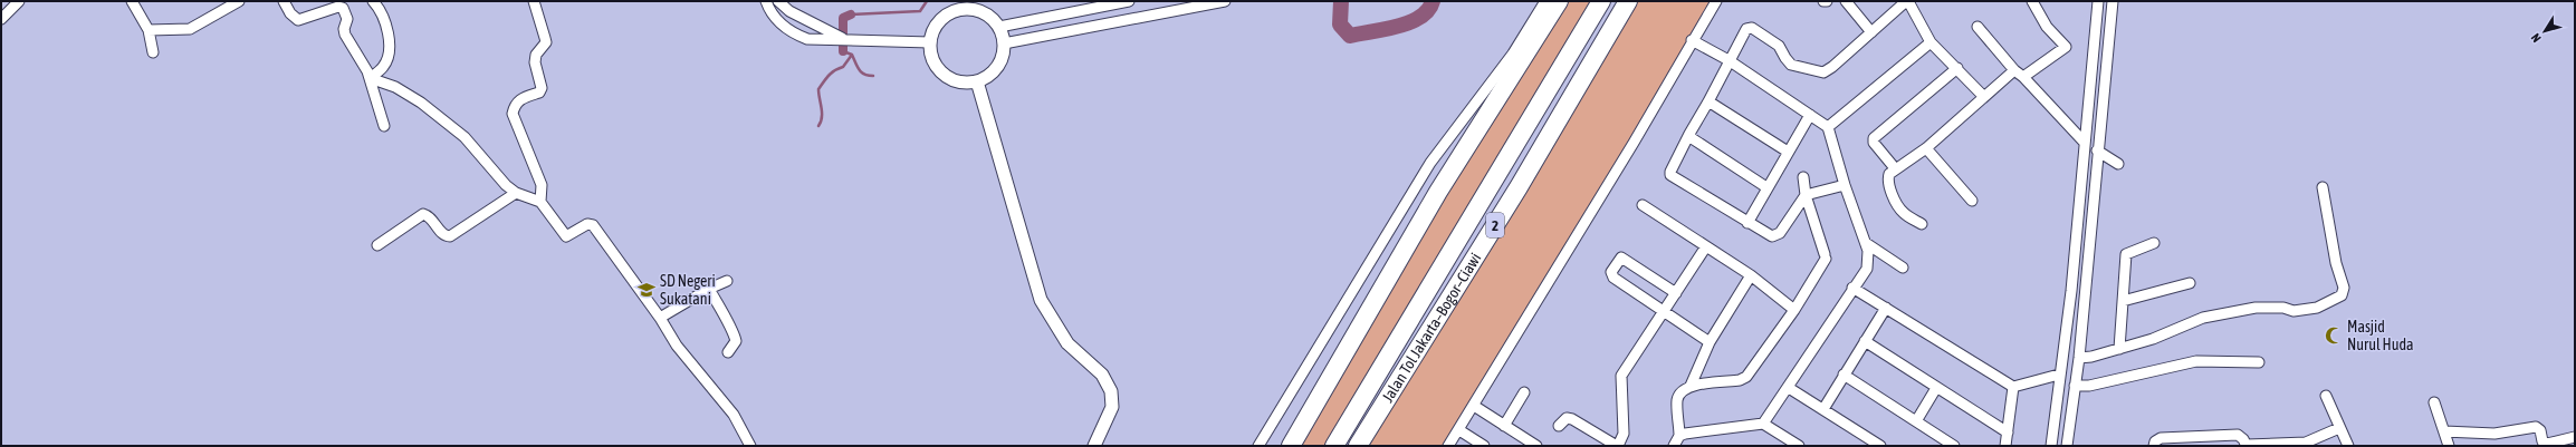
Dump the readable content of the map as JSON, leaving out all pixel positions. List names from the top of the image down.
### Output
{
  "streets": {
    "highway": ["2", "Jalan Tol Jakarta–Bogor–Ciawi"]
  },
  "places": {
    "school or university": ["SD Negeri Sukatani"],
    "mosque": ["Masjid Nurul Huda"]
  },
  "north": "bottom left"
}
